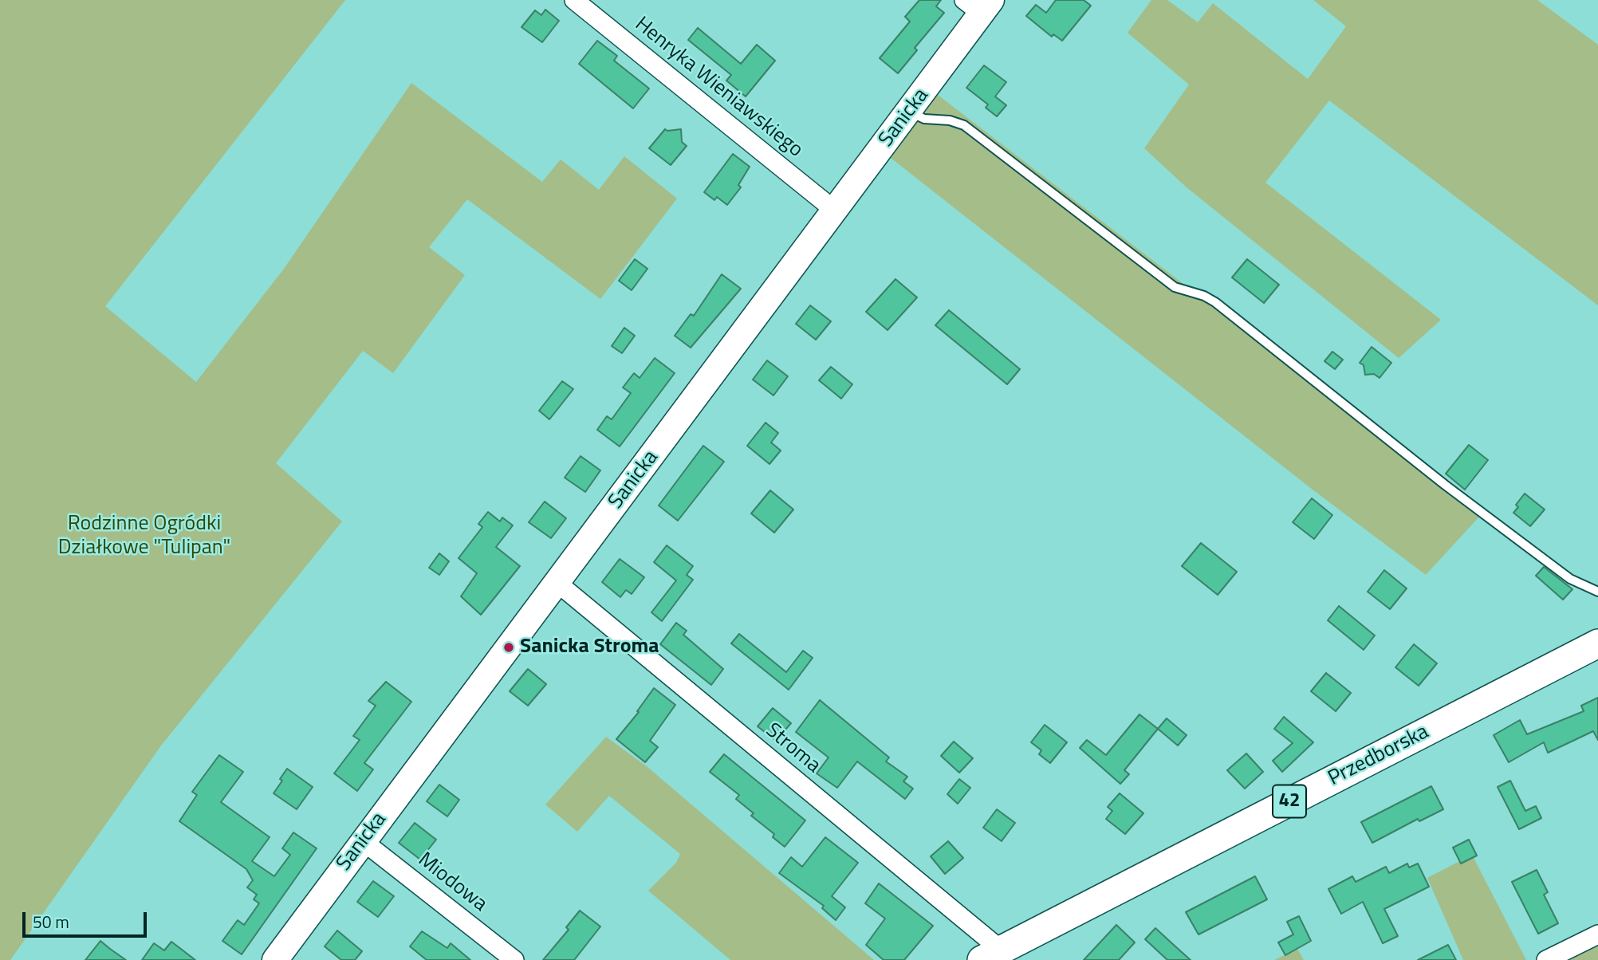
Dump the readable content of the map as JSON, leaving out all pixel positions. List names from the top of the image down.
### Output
{
  "streets": {
    "main road": ["Przedborska", "42"],
    "street": [
      "Henryka Wieniawskiego",
      "Sanicka",
      "Stroma",
      "Miodowa"
    ]
  },
  "crossings": [
    ["Henryka Wieniawskiego", "Sanicka"],
    ["Sanicka", "Stroma"],
    ["Sanicka", "Miodowa"],
    ["Stroma", "Przedborska"]
  ],
  "parks": ["Rodzinne Ogródki Działkowe \"Tulipan\""],
  "places": ["Sanicka Stroma"],
  "scale_bar": "50 m"
}
